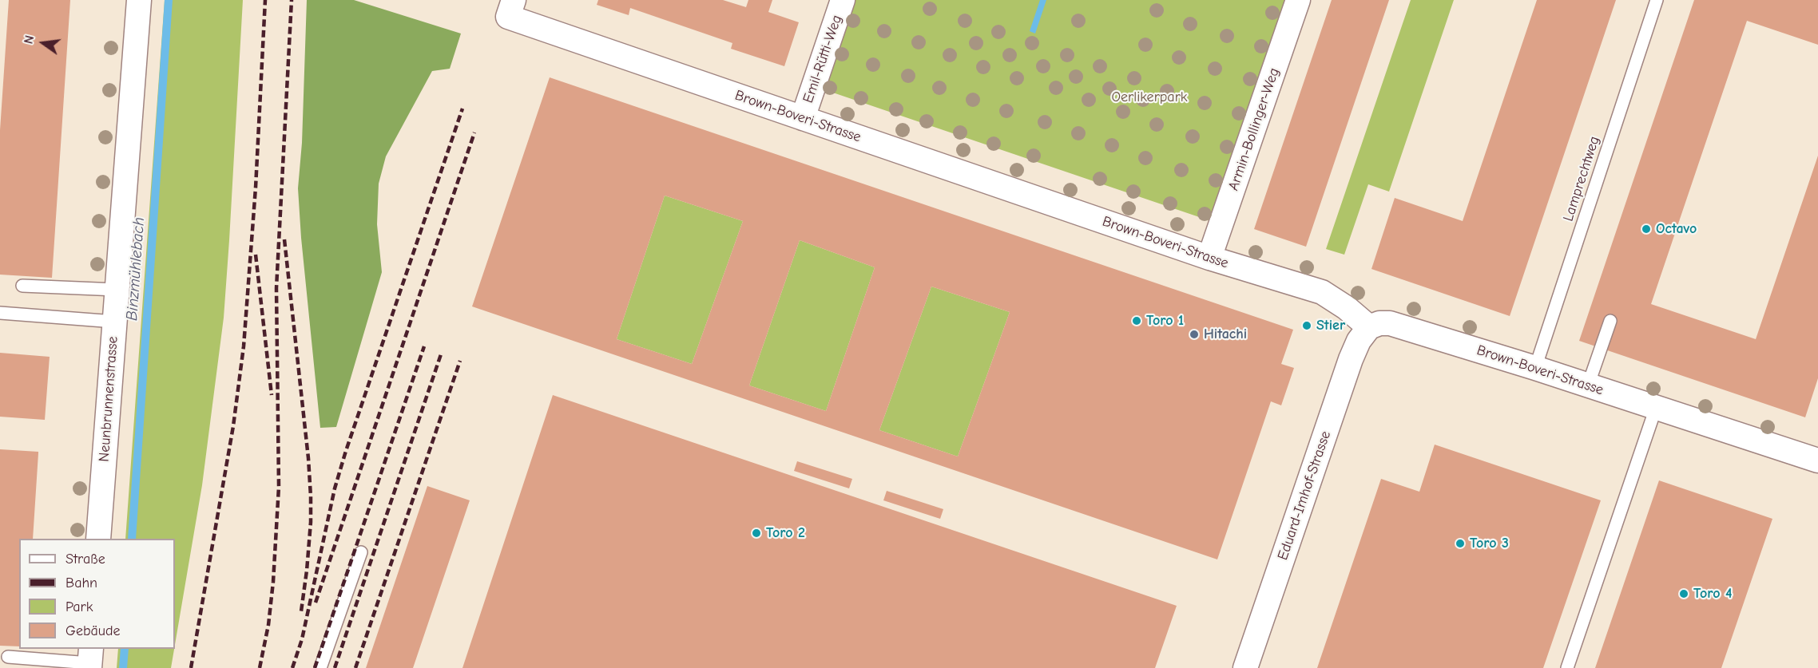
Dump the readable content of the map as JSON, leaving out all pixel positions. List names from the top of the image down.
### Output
{
  "streets": {
    "street": [
      "Emil-Rütti-Weg",
      "Brown-Boveri-Strasse",
      "Armin-Bollinger-Weg",
      "Neunbrunnenstrasse",
      "Eduard-Imhof-Strasse"
    ],
    "lane": ["Lamprechtweg"]
  },
  "crossings": [
    ["Emil-Rütti-Weg", "Brown-Boveri-Strasse"],
    ["Brown-Boveri-Strasse", "Armin-Bollinger-Weg"],
    ["Brown-Boveri-Strasse", "Lamprechtweg"],
    ["Brown-Boveri-Strasse", "Eduard-Imhof-Strasse"]
  ],
  "water": ["Binzmühlebach"],
  "parks": ["Oerlikerpark"],
  "places": [
    "Octavo",
    "Toro 1",
    "Stier",
    "Hitachi",
    "Toro 2",
    "Toro 3",
    "Toro 4"
  ],
  "legend": [
    "Straße",
    "Bahn",
    "Park",
    "Gebäude"
  ],
  "north": "left"
}
